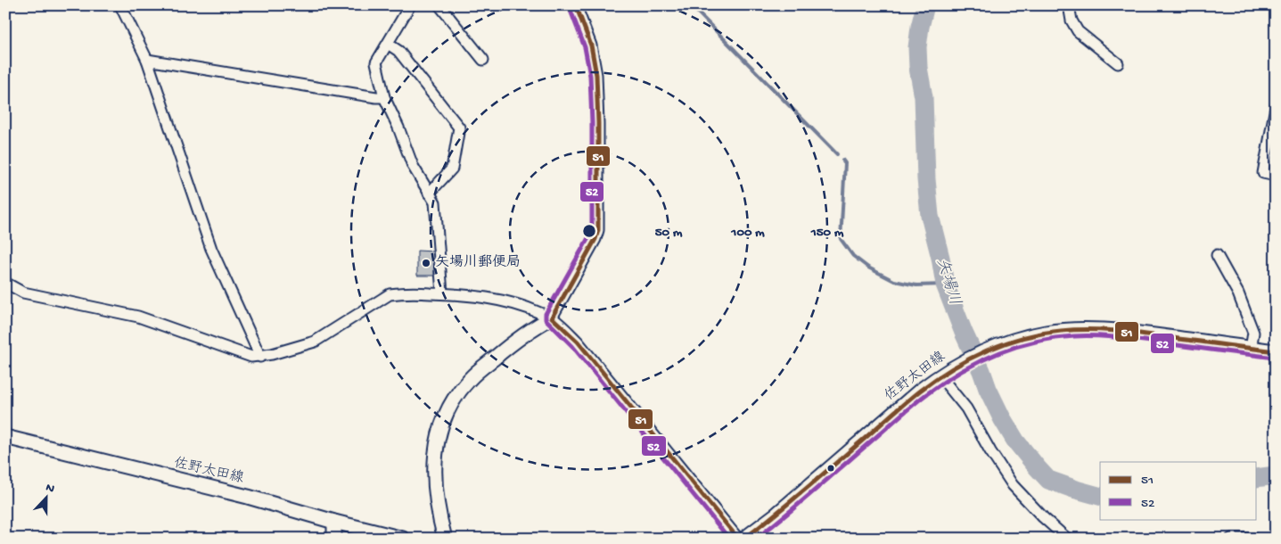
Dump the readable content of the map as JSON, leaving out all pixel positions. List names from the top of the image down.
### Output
{
  "streets": {
    "main road": ["佐野太田線"]
  },
  "water": ["矢場川"],
  "places": ["矢場川郵便局"],
  "lines": ["transit line 51", "transit line 52"],
  "legend": ["51", "52"],
  "north": "top",
  "rings": ["50 m", "100 m", "150 m"]
}
